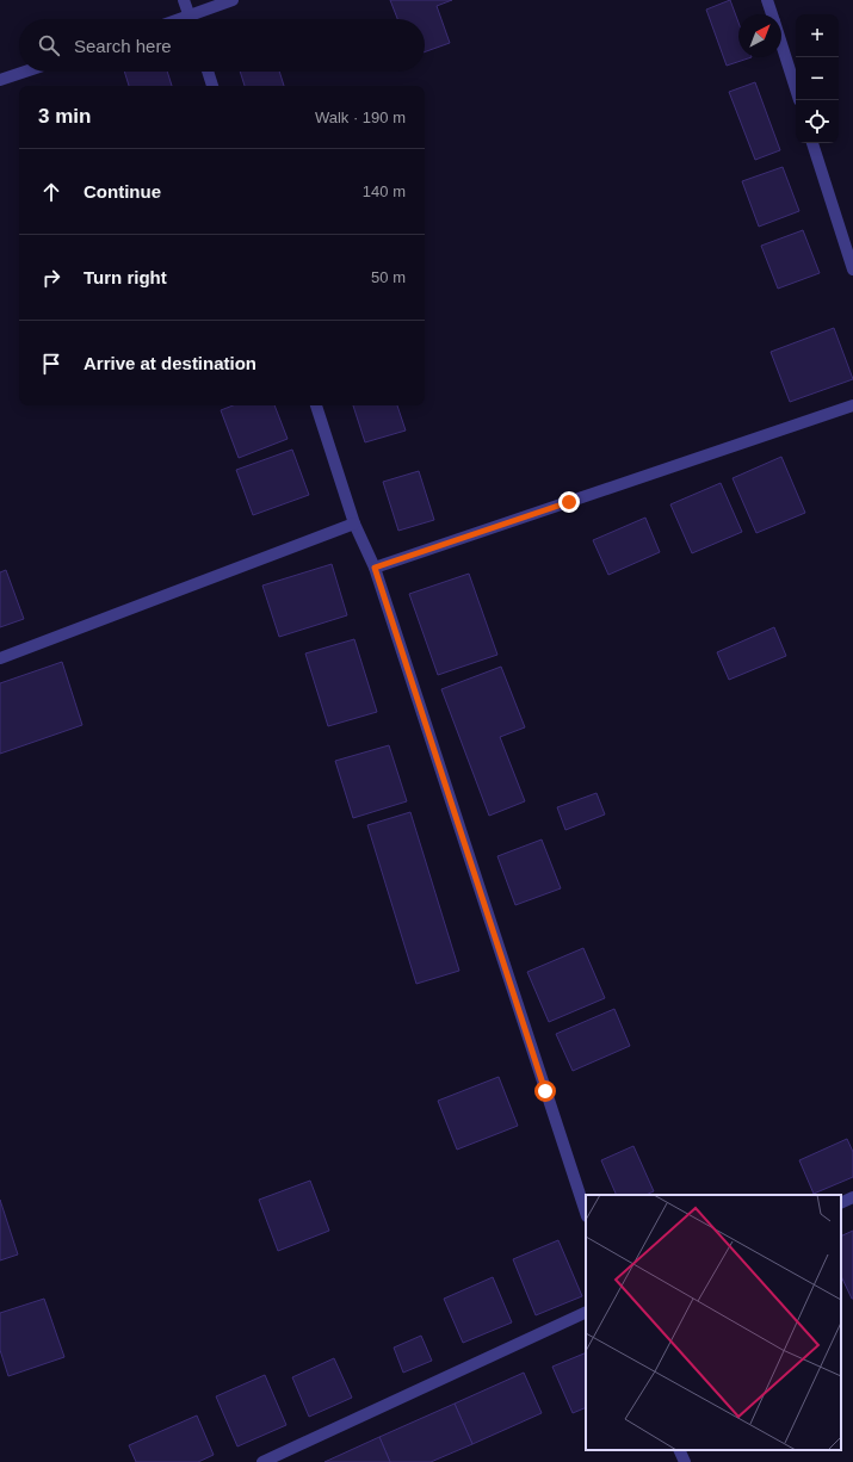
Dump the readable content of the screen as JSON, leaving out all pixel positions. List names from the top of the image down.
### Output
{
  "north": "top right",
  "page": {
    "map_buttons": ["+", "−"],
    "search": "Search here",
    "heading": ["3 min", "Walk · 190 m"],
    "list": [
      ["Continue", "140 m"],
      ["Turn right", "50 m"],
      "Arrive at destination"
    ]
  }
}
